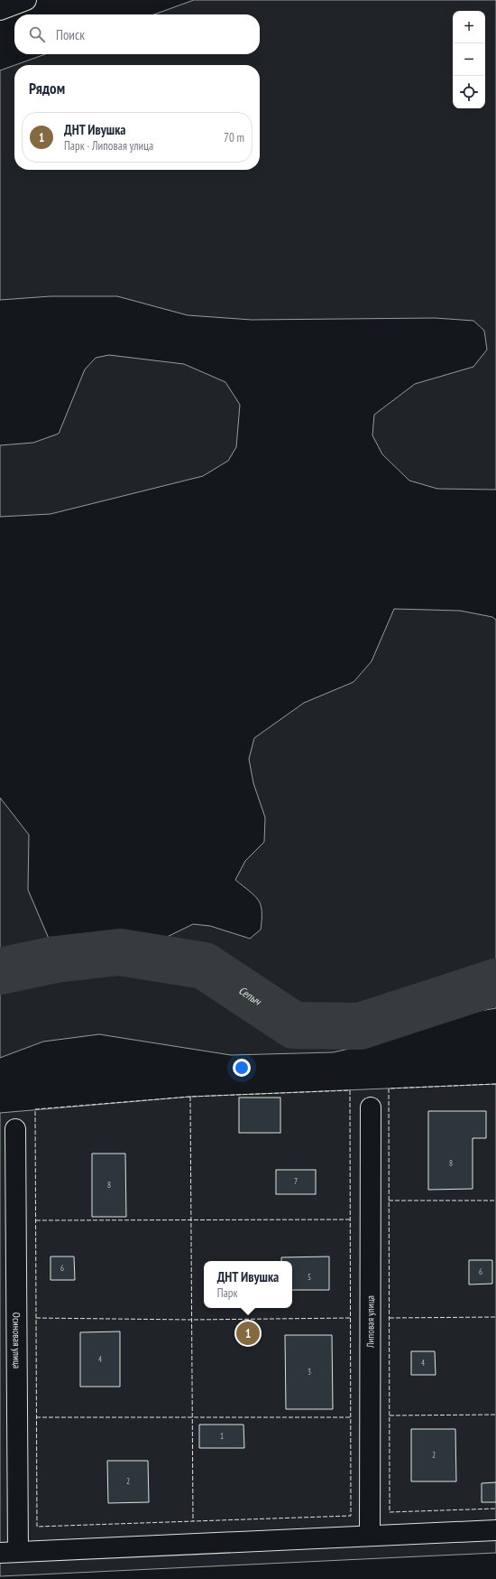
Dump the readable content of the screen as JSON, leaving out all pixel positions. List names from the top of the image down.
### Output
{
  "streets": {
    "street": ["Липовая улица", "Осиновая улица"]
  },
  "water": ["Сепыч"],
  "house_numbers": [
    "8",
    "7",
    "8",
    "6",
    "6",
    "5",
    "4",
    "4",
    "3",
    "1",
    "2",
    "2"
  ],
  "page": {
    "map_buttons": ["+", "−"],
    "search": "Поиск",
    "heading": "Рядом",
    "list": [
      {
        "mark": "1",
        "name": "ДНТ Ивушка",
        "note": "Парк · Липовая улица",
        "value": "70 m"
      }
    ],
    "popup": ["ДНТ Ивушка", "Парк"],
    "pins": "1"
  }
}
